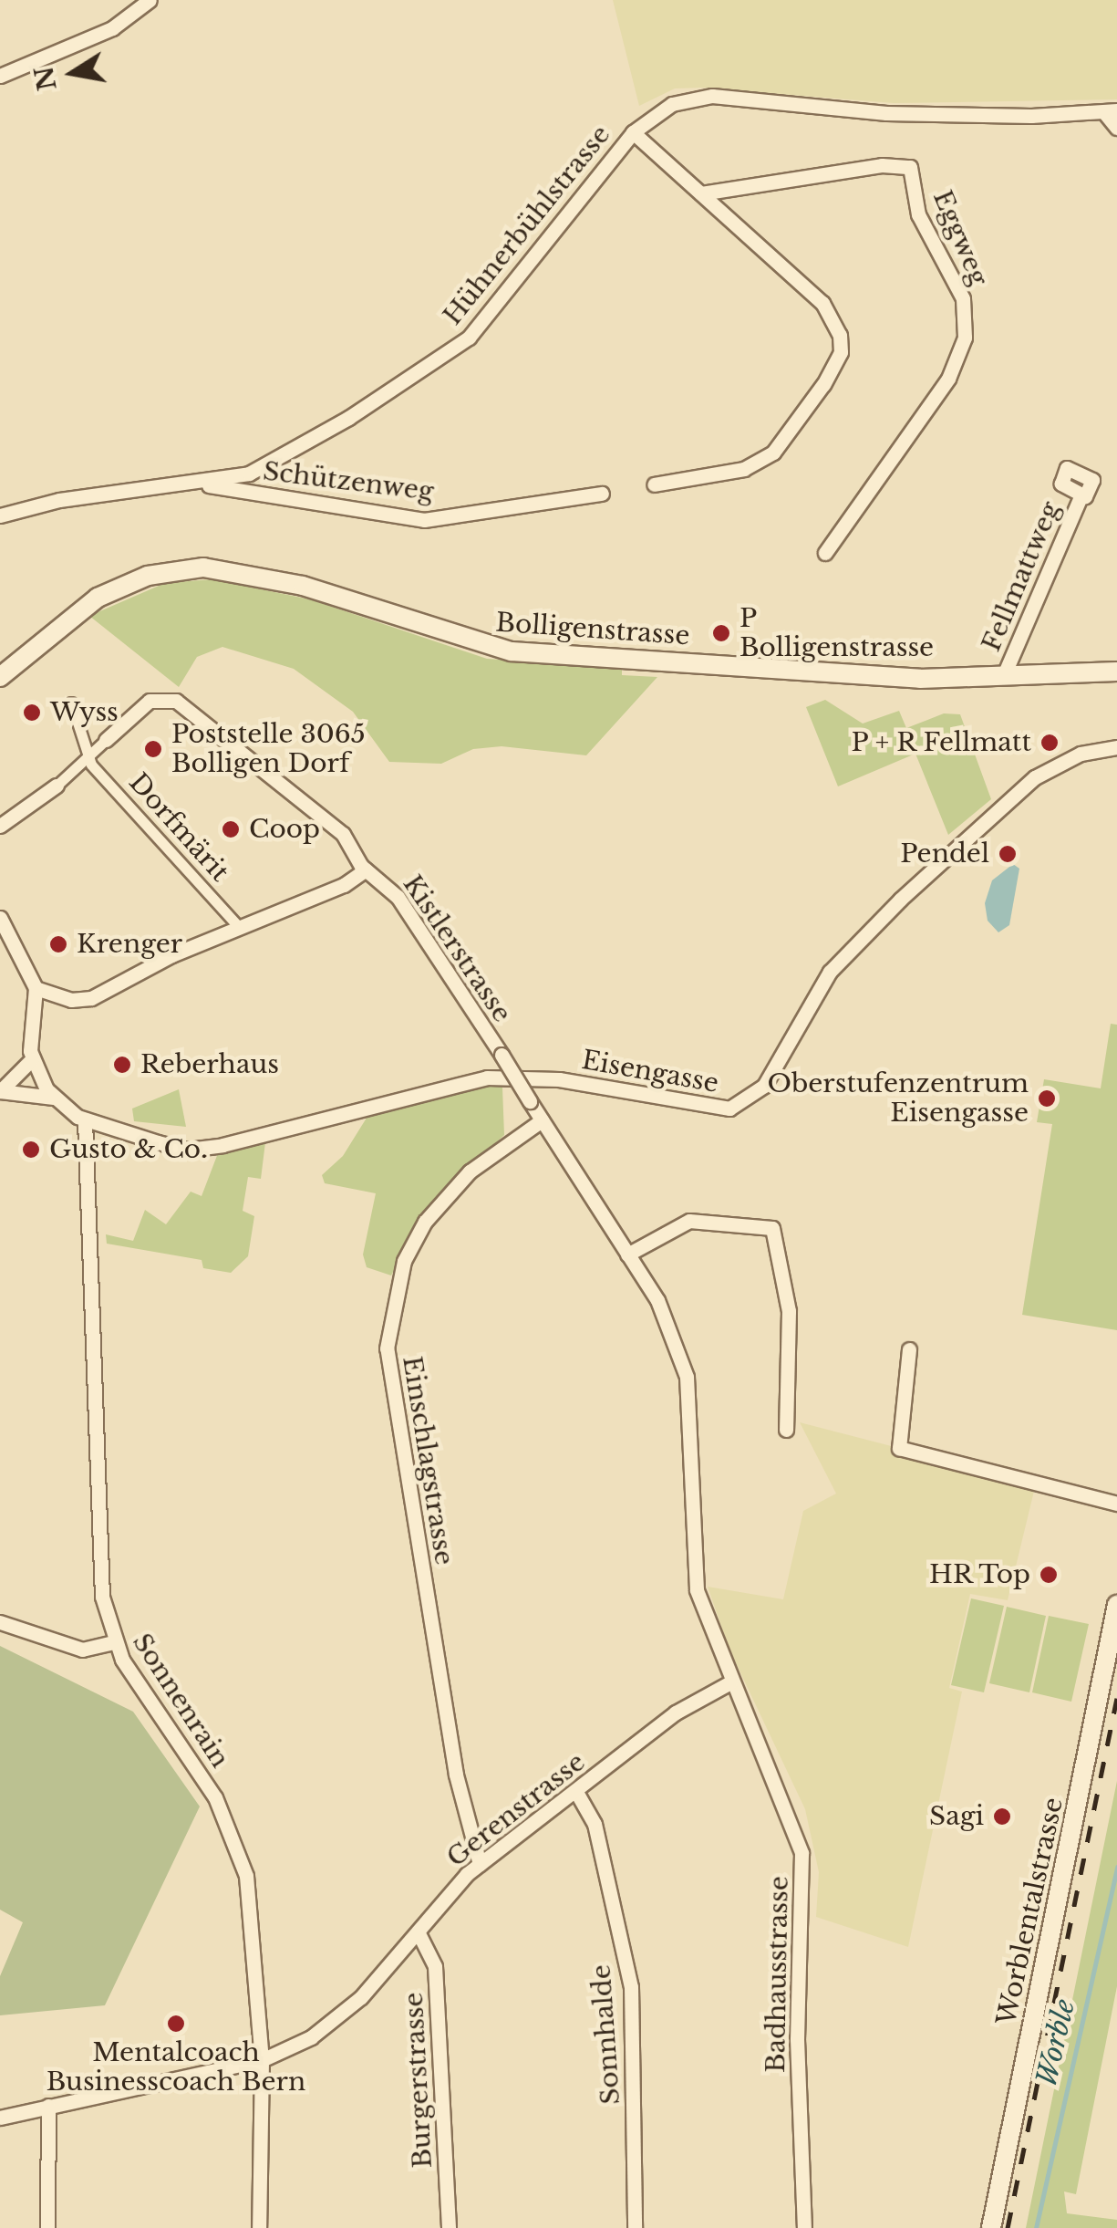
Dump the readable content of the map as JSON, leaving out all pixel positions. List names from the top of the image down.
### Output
{
  "streets": {
    "main road": ["Bolligenstrasse", "Worblentalstrasse"],
    "street": [
      "Hühnerbühlstrasse",
      "Eggweg",
      "Schützenweg",
      "Fellmattweg",
      "Dorfmärit",
      "Kistlerstrasse",
      "Eisengasse",
      "Einschlagstrasse",
      "Sonnenrain",
      "Gerenstrasse",
      "Badhausstrasse",
      "Sonnhalde",
      "Burgerstrasse"
    ]
  },
  "crossings": [
    ["Hühnerbühlstrasse", "Schützenweg"],
    ["Fellmattweg", "Bolligenstrasse"],
    ["Kistlerstrasse", "Einschlagstrasse"],
    ["Kistlerstrasse", "Gerenstrasse"],
    ["Kistlerstrasse", "Badhausstrasse"],
    ["Eisengasse", "Sonnenrain"],
    ["Einschlagstrasse", "Gerenstrasse"],
    ["Sonnenrain", "Gerenstrasse"],
    ["Gerenstrasse", "Badhausstrasse"],
    ["Gerenstrasse", "Sonnhalde"],
    ["Gerenstrasse", "Burgerstrasse"]
  ],
  "water": ["Worble"],
  "places": [
    "P Bolligenstrasse",
    "Wyss",
    "P + R Fellmatt",
    "Poststelle 3065 Bolligen Dorf",
    "Coop",
    "Pendel",
    "Krenger",
    "Reberhaus",
    "Oberstufenzentrum Eisengasse",
    "Gusto & Co.",
    "HR Top",
    "Sagi",
    "Mentalcoach Businesscoach Bern"
  ],
  "north": "left"
}
